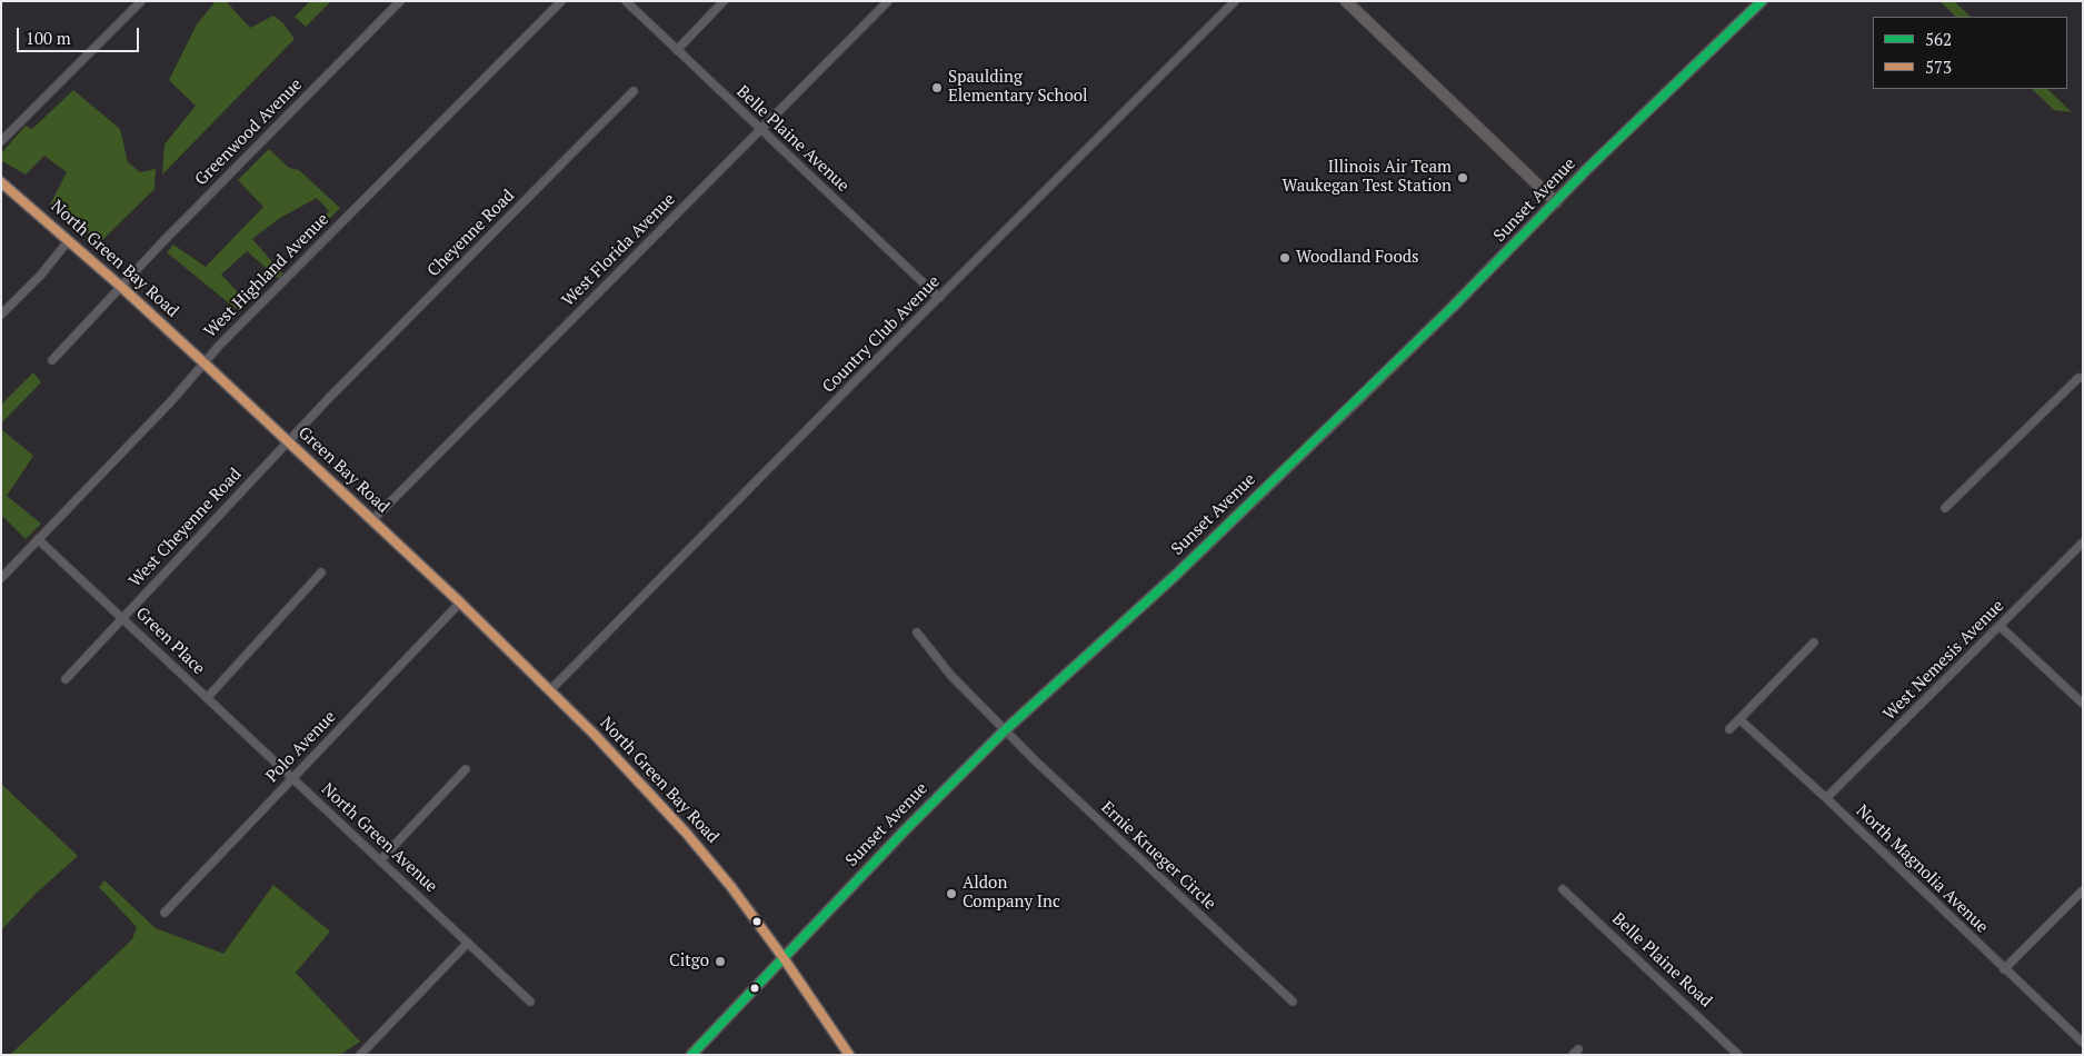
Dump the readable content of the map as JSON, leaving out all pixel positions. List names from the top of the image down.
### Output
{
  "streets": {
    "main road": ["North Green Bay Road", "Green Bay Road"],
    "street": [
      "Greenwood Avenue",
      "Belle Plaine Avenue",
      "Sunset Avenue",
      "Cheyenne Road",
      "West Florida Avenue",
      "West Highland Avenue",
      "Country Club Avenue",
      "West Cheyenne Road",
      "Green Place",
      "West Nemesis Avenue",
      "Polo Avenue",
      "North Green Avenue",
      "Ernie Krueger Circle",
      "North Magnolia Avenue",
      "Belle Plaine Road"
    ]
  },
  "crossings": [
    ["Greenwood Avenue", "North Green Bay Road"],
    ["Belle Plaine Avenue", "West Florida Avenue"],
    ["Belle Plaine Avenue", "Country Club Avenue"],
    ["Sunset Avenue", "North Green Bay Road"],
    ["Sunset Avenue", "Ernie Krueger Circle"],
    ["Cheyenne Road", "West Cheyenne Road"],
    ["West Florida Avenue", "Green Bay Road"],
    ["North Green Bay Road", "West Highland Avenue"],
    ["North Green Bay Road", "Country Club Avenue"],
    ["North Green Bay Road", "Green Bay Road"],
    ["North Green Bay Road", "Polo Avenue"],
    ["West Highland Avenue", "Green Bay Road"],
    ["West Highland Avenue", "Green Place"],
    ["Green Bay Road", "West Cheyenne Road"],
    ["Green Bay Road", "Polo Avenue"],
    ["West Cheyenne Road", "Green Place"],
    ["Green Place", "North Green Avenue"],
    ["West Nemesis Avenue", "North Magnolia Avenue"],
    ["Polo Avenue", "North Green Avenue"]
  ],
  "places": [
    "Spaulding Elementary School",
    "Illinois Air Team Waukegan Test Station",
    "Woodland Foods",
    "Aldon Company Inc",
    "Citgo"
  ],
  "lines": ["transit line 562", "transit line 573"],
  "legend": ["562", "573"],
  "scale_bar": "100 m"
}
